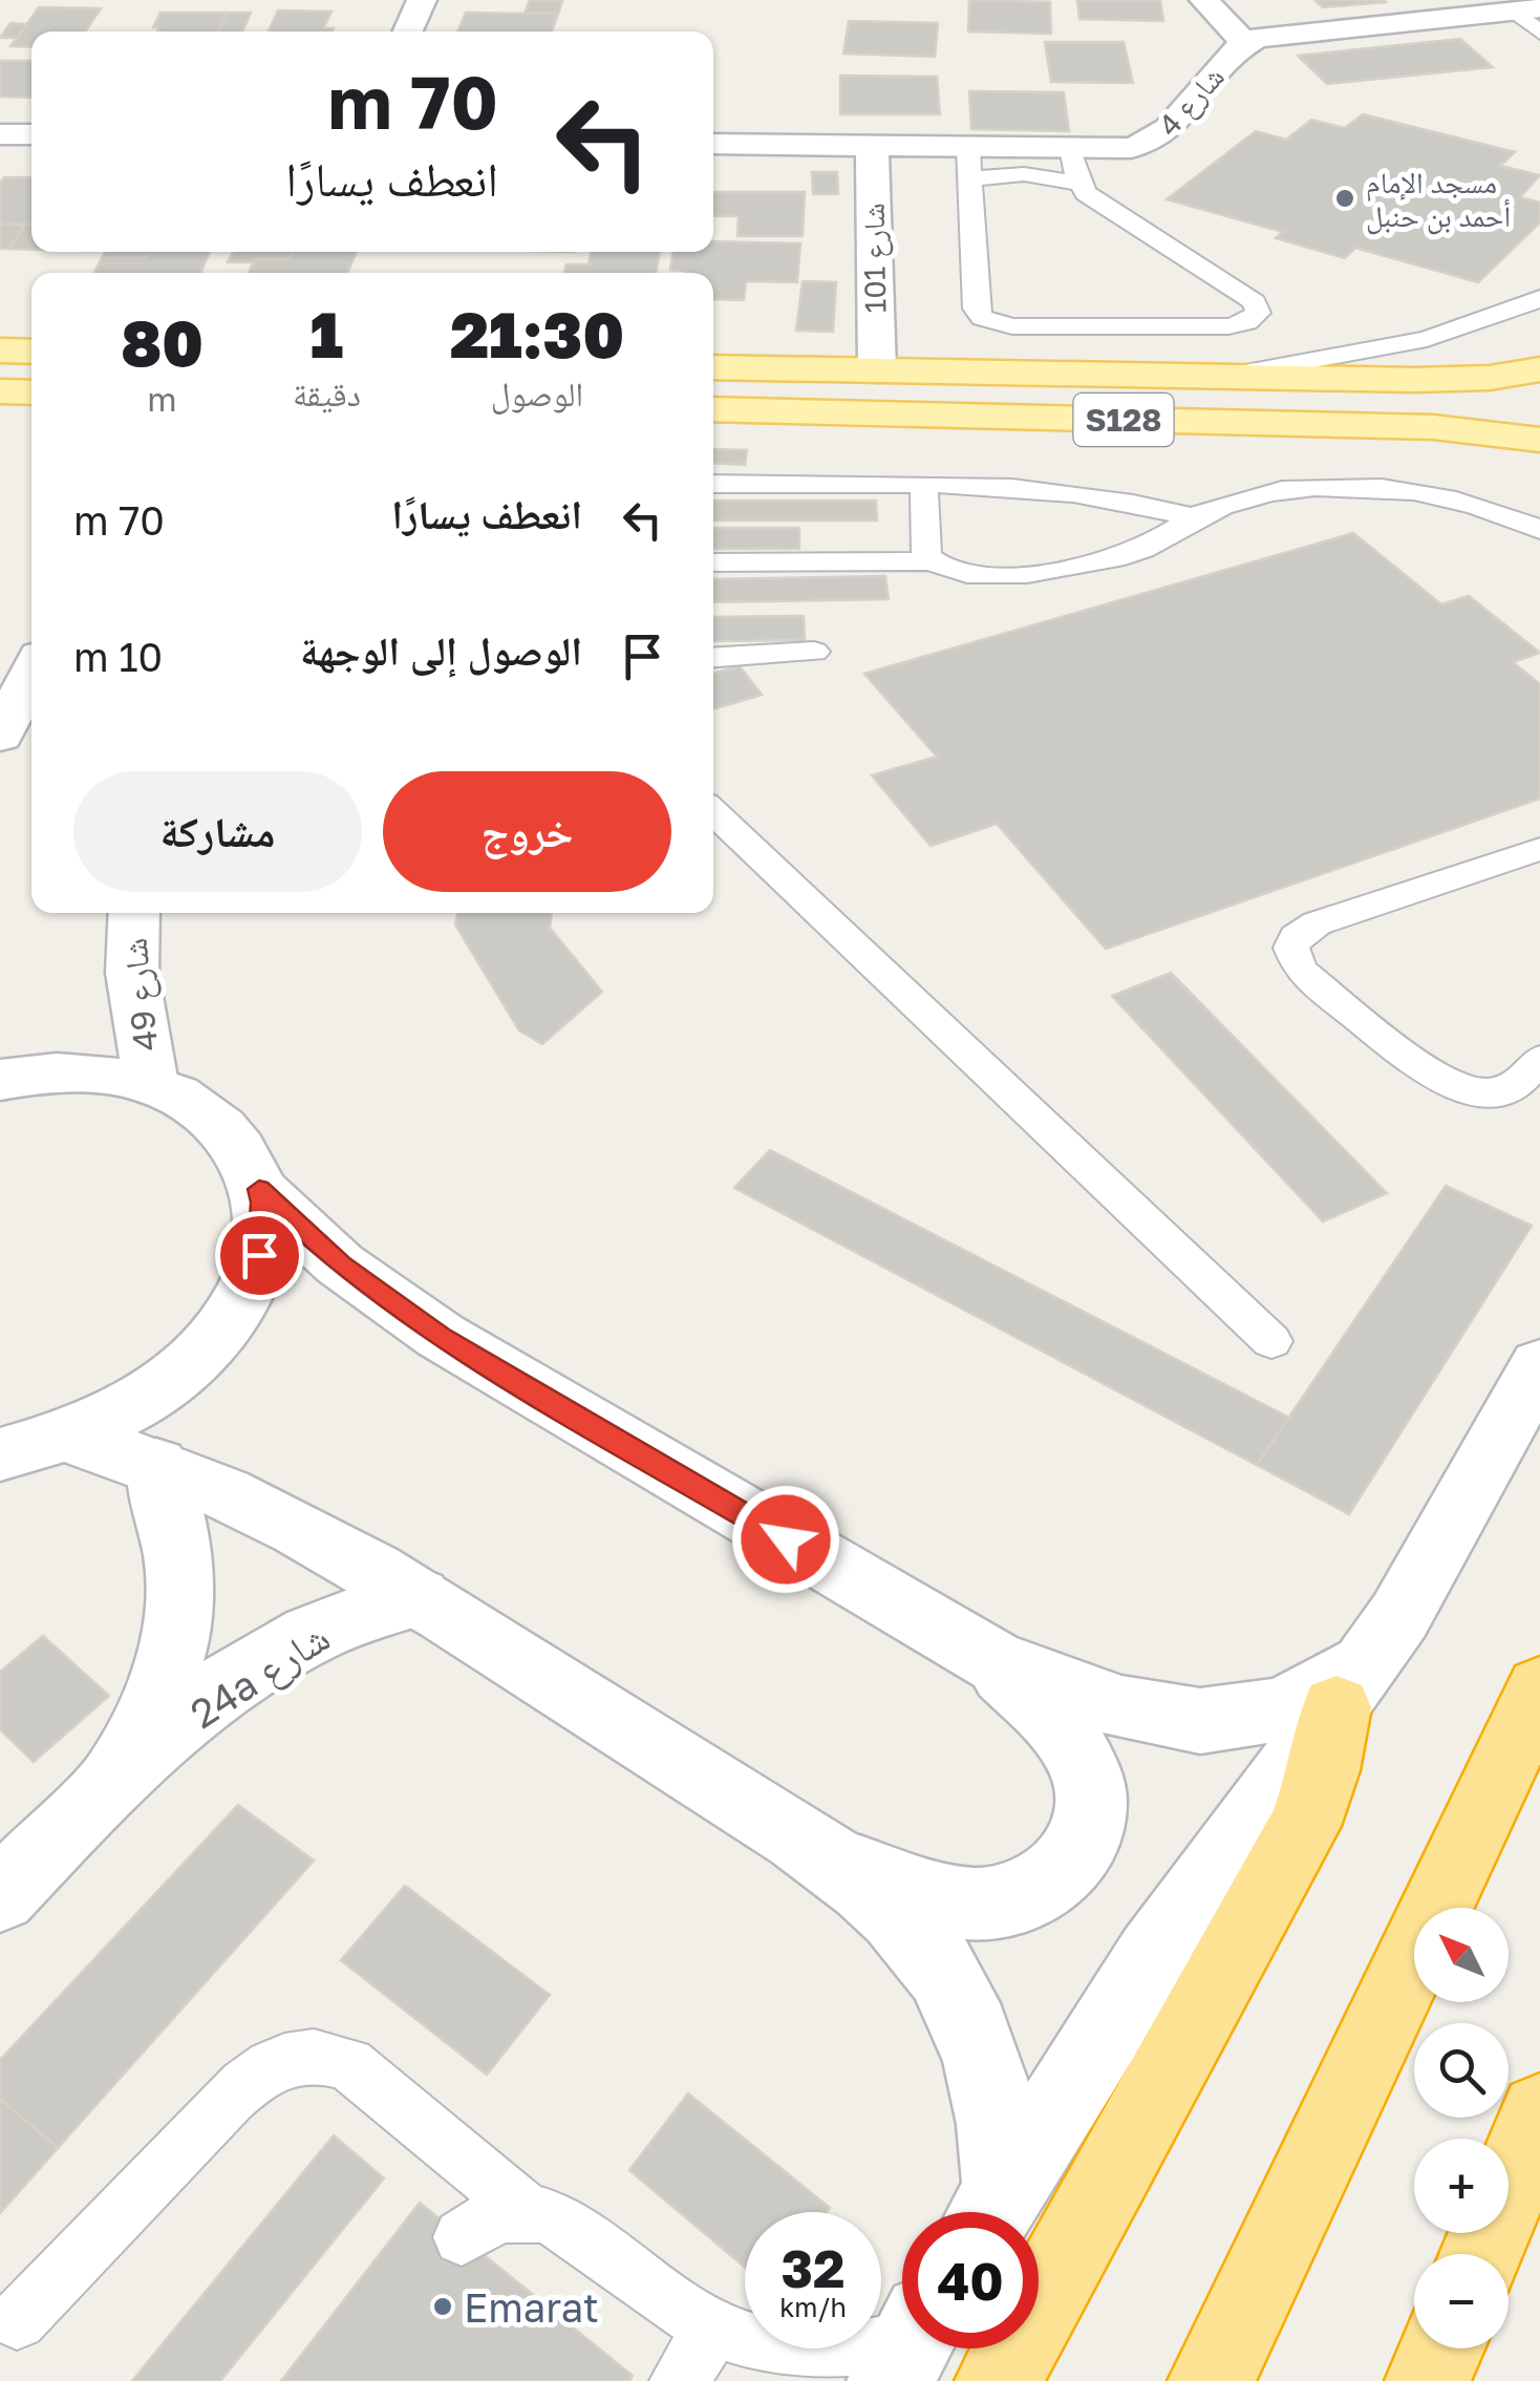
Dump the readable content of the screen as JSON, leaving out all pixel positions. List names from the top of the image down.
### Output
{
  "streets": {
    "main road": ["S128"],
    "street": [
      "شارع 4",
      "شارع 101",
      "شارع 49",
      "24a شارع"
    ]
  },
  "crossings": [
    ["شارع 4", "شارع 101"],
    ["شارع 101", "S128"]
  ],
  "places": ["مسجد الإمام أحمد بن حنبل", "Emarat"],
  "north": "top left",
  "page": {
    "turn": ["70 m", "انعطف يسارًا"],
    "eta": [
      "21:30",
      "الوصول",
      "1",
      "دقيقة",
      "80",
      "m"
    ],
    "list": [
      {
        "name": "انعطف يسارًا",
        "value": "70 m"
      },
      {
        "name": "الوصول إلى الوجهة",
        "value": "10 m"
      }
    ],
    "buttons": ["خروج", "مشاركة"],
    "map_buttons": ["+", "−"],
    "speed": "32 km/h",
    "limit": "40"
  }
}
